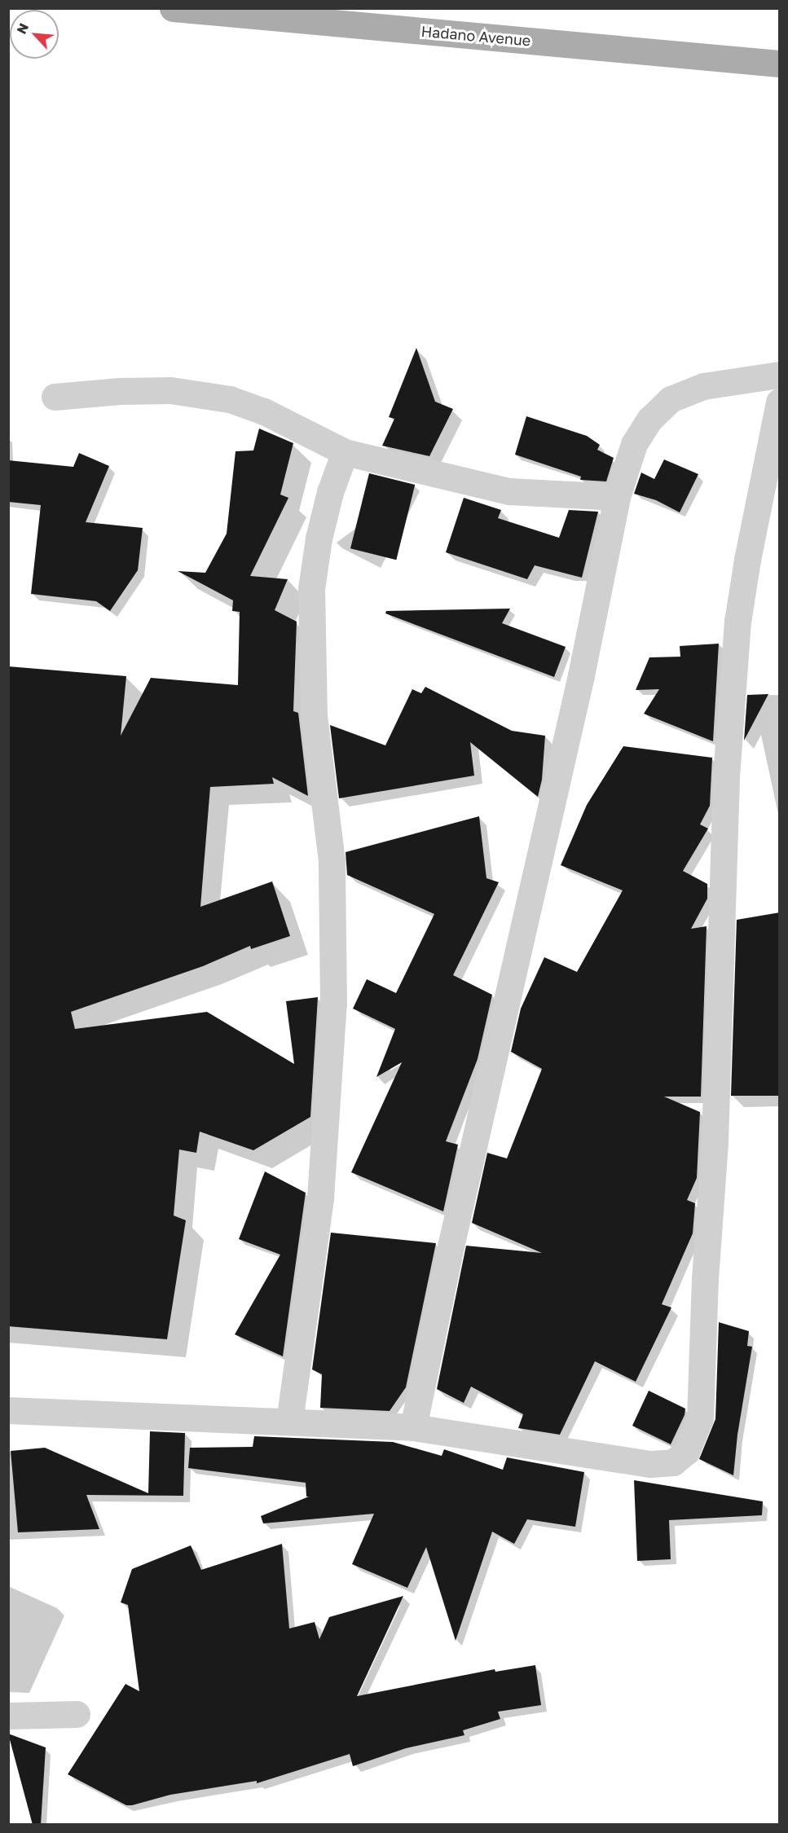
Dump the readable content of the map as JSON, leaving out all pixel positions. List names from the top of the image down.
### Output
{
  "streets": {
    "main road": ["Hadano Avenue"]
  },
  "north": "top left"
}
